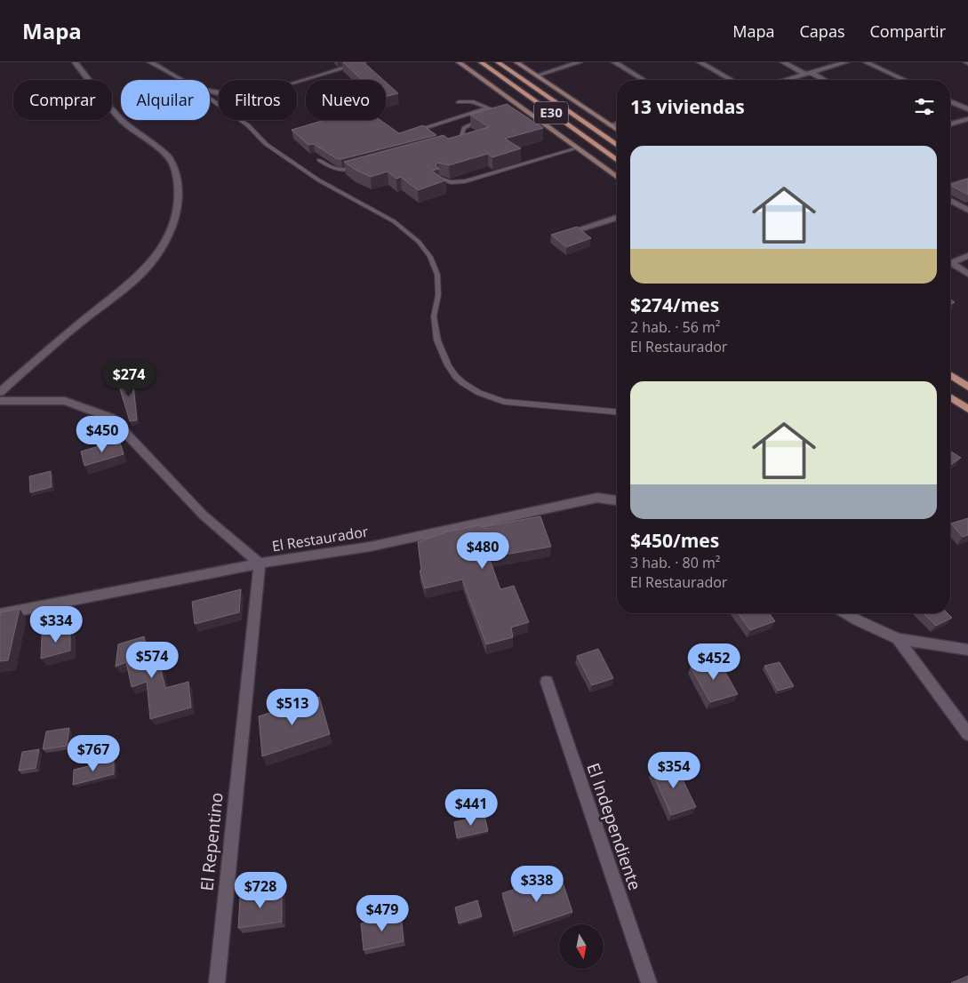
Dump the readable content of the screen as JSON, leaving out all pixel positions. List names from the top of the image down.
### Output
{
  "streets": {
    "main road": ["E30"],
    "street": ["El Restaurador", "El Independiente", "El Repentino"]
  },
  "crossings": [
    ["El Restaurador", "El Repentino"]
  ],
  "north": "bottom",
  "page": {
    "header": "Mapa",
    "nav": ["Mapa", "Capas", "Compartir"],
    "chip": [
      "Comprar",
      "Alquilar",
      "Filtros",
      "Nuevo"
    ],
    "heading": "13 viviendas",
    "list": [
      {
        "name": "$274/mes",
        "note": "2 hab. · 56 m² · El Restaurador"
      },
      {
        "name": "$450/mes",
        "note": "3 hab. · 80 m² · El Restaurador"
      }
    ],
    "price": [
      "$274",
      "$450",
      "$480",
      "$334",
      "$574",
      "$452",
      "$513",
      "$767",
      "$354",
      "$441",
      "$338",
      "$728",
      "$479"
    ]
  }
}
